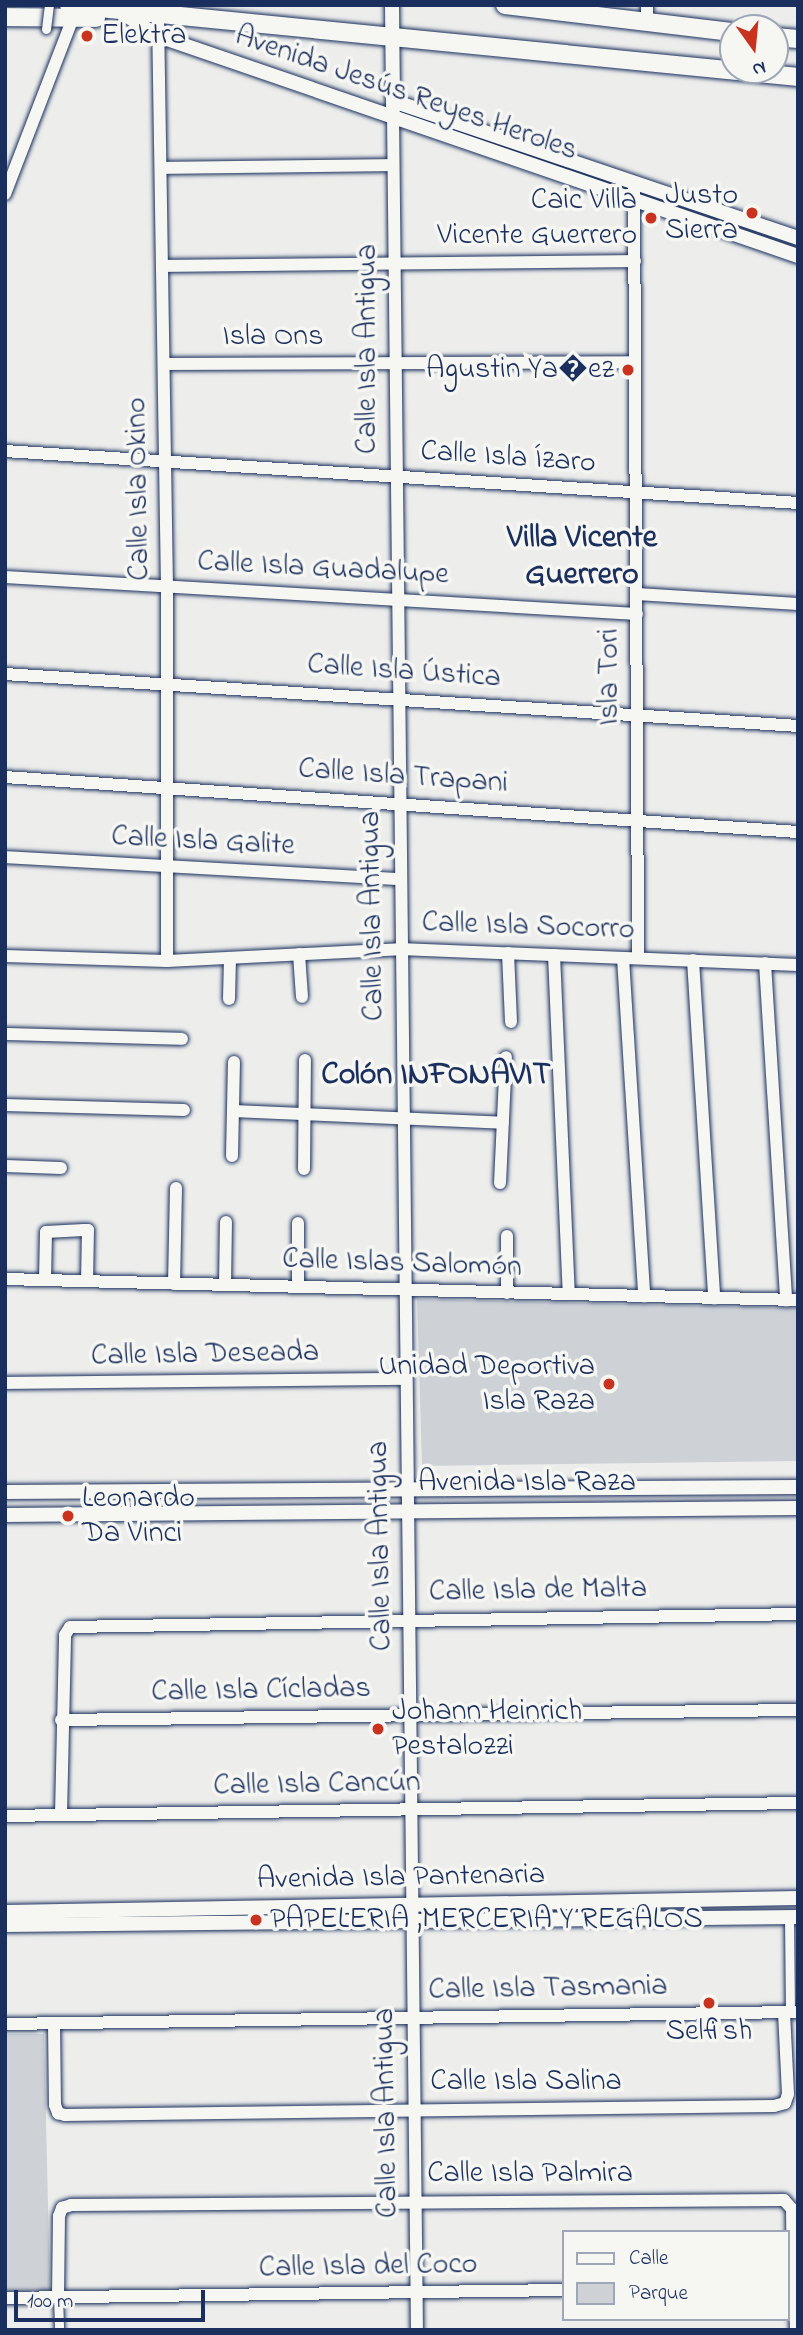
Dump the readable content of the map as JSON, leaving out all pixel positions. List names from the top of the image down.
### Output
{
  "streets": {
    "street": [
      "Avenida Jesús Reyes Heroles",
      "Isla Ons",
      "Calle Isla Antigua",
      "Calle Isla Ízaro",
      "Calle Isla Okino",
      "Calle Isla Guadalupe",
      "Calle Isla Ústica",
      "Isla Tori",
      "Calle Isla Trapani",
      "Calle Isla Galite",
      "Calle Isla Socorro",
      "Calle Islas Salomón",
      "Calle Isla Deseada",
      "Avenida Isla Raza",
      "Calle Isla de Malta",
      "Calle Isla Cícladas",
      "Calle Isla Cancún",
      "Avenida Isla Pantenaria",
      "Calle Isla Tasmania",
      "Calle Isla Salina",
      "Calle Isla Palmira",
      "Calle Isla del Coco"
    ]
  },
  "crossings": [
    ["Avenida Jesús Reyes Heroles", "Calle Isla Antigua"],
    ["Avenida Jesús Reyes Heroles", "Calle Isla Okino"],
    ["Avenida Jesús Reyes Heroles", "Isla Tori"],
    ["Isla Ons", "Calle Isla Antigua"],
    ["Isla Ons", "Calle Isla Okino"],
    ["Isla Ons", "Isla Tori"],
    ["Calle Isla Antigua", "Calle Isla Ízaro"],
    ["Calle Isla Antigua", "Calle Isla Guadalupe"],
    ["Calle Isla Antigua", "Calle Isla Ústica"],
    ["Calle Isla Antigua", "Calle Isla Trapani"],
    ["Calle Isla Antigua", "Calle Isla Galite"],
    ["Calle Isla Antigua", "Calle Isla Socorro"],
    ["Calle Isla Antigua", "Calle Islas Salomón"],
    ["Calle Isla Antigua", "Calle Isla Deseada"],
    ["Calle Isla Antigua", "Avenida Isla Raza"],
    ["Calle Isla Antigua", "Calle Isla de Malta"],
    ["Calle Isla Antigua", "Calle Isla Cícladas"],
    ["Calle Isla Antigua", "Calle Isla Cancún"],
    ["Calle Isla Antigua", "Avenida Isla Pantenaria"],
    ["Calle Isla Antigua", "Calle Isla Tasmania"],
    ["Calle Isla Antigua", "Calle Isla Salina"],
    ["Calle Isla Antigua", "Calle Isla Palmira"],
    ["Calle Isla Antigua", "Calle Isla del Coco"],
    ["Calle Isla Ízaro", "Calle Isla Okino"],
    ["Calle Isla Ízaro", "Isla Tori"],
    ["Calle Isla Okino", "Calle Isla Guadalupe"],
    ["Calle Isla Okino", "Calle Isla Ústica"],
    ["Calle Isla Okino", "Calle Isla Trapani"],
    ["Calle Isla Okino", "Calle Isla Galite"],
    ["Calle Isla Okino", "Calle Isla Socorro"],
    ["Calle Isla Guadalupe", "Isla Tori"],
    ["Calle Isla Ústica", "Isla Tori"],
    ["Isla Tori", "Calle Isla Trapani"],
    ["Isla Tori", "Calle Isla Socorro"],
    ["Calle Isla de Malta", "Calle Isla Cícladas"],
    ["Calle Isla Tasmania", "Calle Isla Salina"],
    ["Calle Isla Palmira", "Calle Isla del Coco"]
  ],
  "districts": ["Villa Vicente Guerrero", "Colón INFONAVIT"],
  "places": [
    "Elektra",
    "Justo Sierra",
    "Caic Villa Vicente Guerrero",
    "Agustin Ya�ez",
    "Unidad Deportiva Isla Raza",
    "Leonardo Da Vinci",
    "Johann Heinrich Pestalozzi",
    "PAPELERIA ,MERCERIA Y REGALOS",
    "Selfish"
  ],
  "legend": ["Calle", "Parque"],
  "scale_bar": "100 m",
  "north": "bottom"
}
